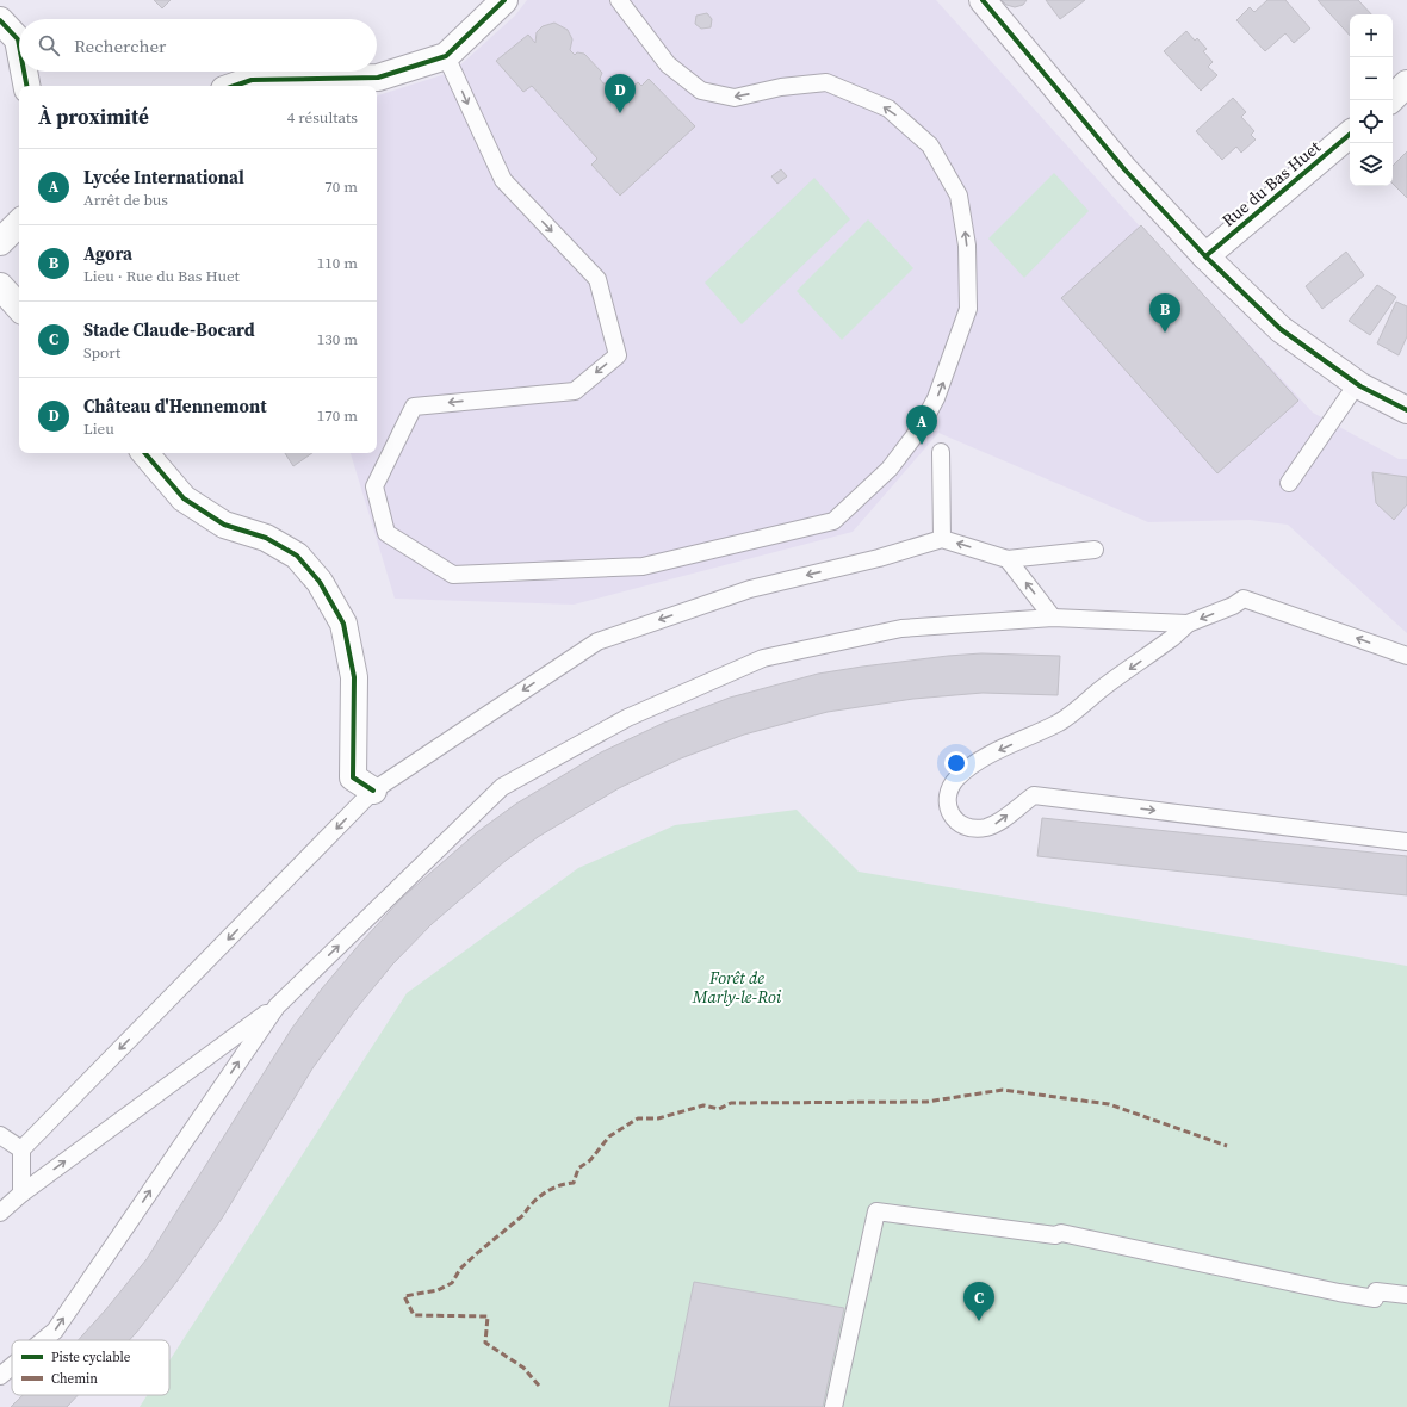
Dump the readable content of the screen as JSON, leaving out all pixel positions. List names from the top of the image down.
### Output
{
  "streets": {
    "street": ["Rue du Bas Huet"]
  },
  "parks": ["Forêt de Marly-le-Roi"],
  "legend": ["Piste cyclable", "Chemin"],
  "page": {
    "map_buttons": ["+", "−"],
    "search": "Rechercher",
    "pins": [
      "D",
      "B",
      "A",
      "C"
    ],
    "heading": ["À proximité", "4 résultats"],
    "list": [
      {
        "mark": "A",
        "name": "Lycée International",
        "note": "Arrêt de bus",
        "value": "70 m"
      },
      {
        "mark": "B",
        "name": "Agora",
        "note": "Lieu · Rue du Bas Huet",
        "value": "110 m"
      },
      {
        "mark": "C",
        "name": "Stade Claude-Bocard",
        "note": "Sport",
        "value": "130 m"
      },
      {
        "mark": "D",
        "name": "Château d'Hennemont",
        "note": "Lieu",
        "value": "170 m"
      }
    ]
  }
}
